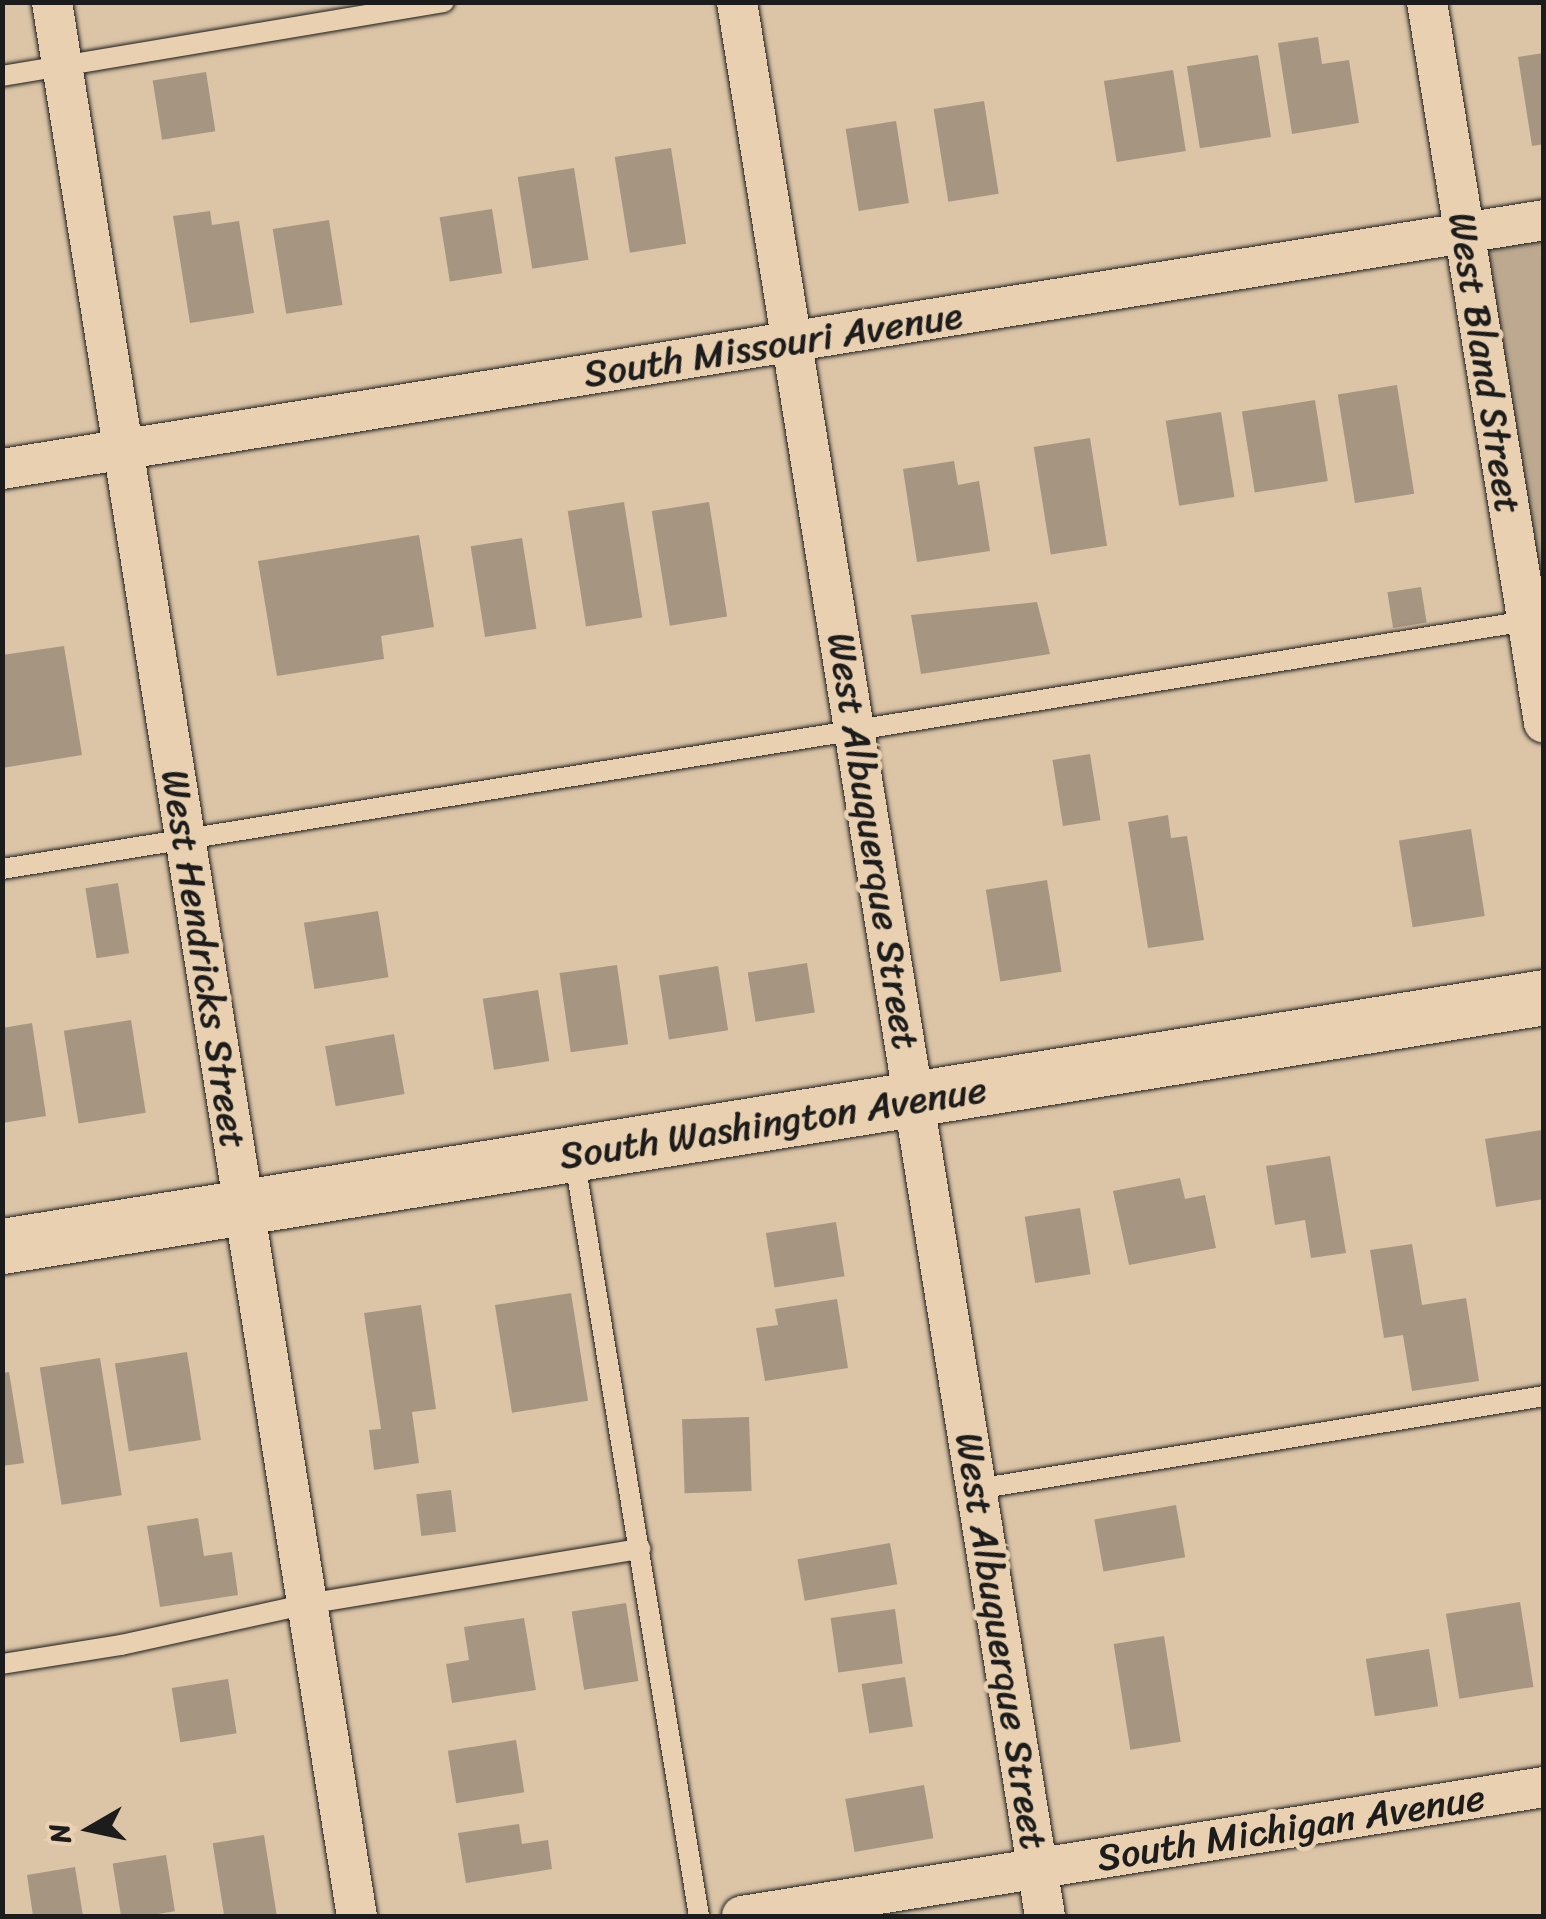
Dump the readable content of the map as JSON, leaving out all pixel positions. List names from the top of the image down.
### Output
{
  "streets": {
    "street": [
      "South Missouri Avenue",
      "West Bland Street",
      "West Albuquerque Street",
      "West Hendricks Street",
      "South Washington Avenue",
      "South Michigan Avenue"
    ]
  },
  "crossings": [
    ["South Missouri Avenue", "West Bland Street"],
    ["South Missouri Avenue", "West Albuquerque Street"],
    ["South Missouri Avenue", "West Hendricks Street"],
    ["West Albuquerque Street", "South Washington Avenue"],
    ["West Albuquerque Street", "South Michigan Avenue"],
    ["West Hendricks Street", "South Washington Avenue"]
  ],
  "north": "left"
}
